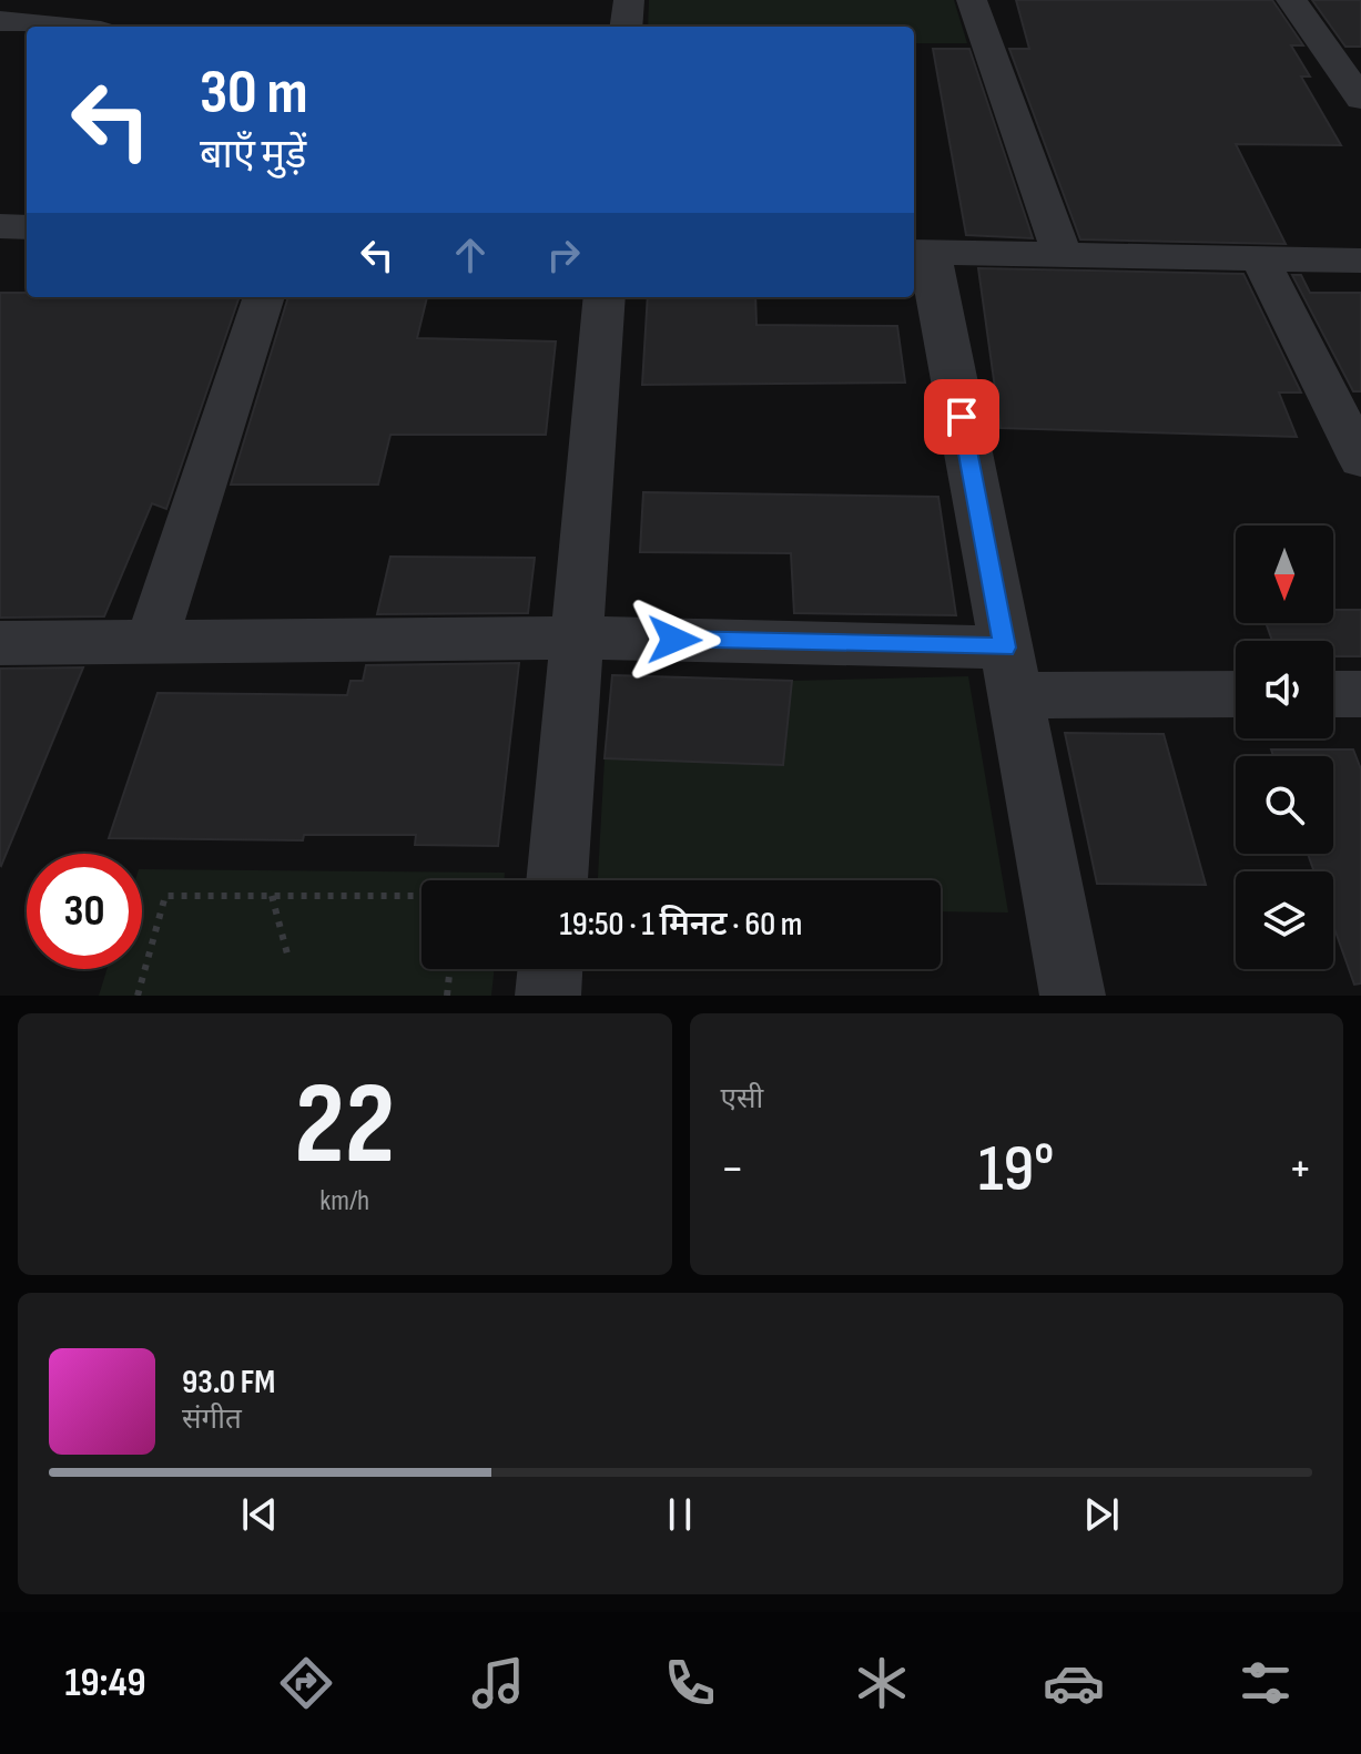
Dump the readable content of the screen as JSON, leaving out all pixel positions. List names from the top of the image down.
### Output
{
  "north": "bottom",
  "page": {
    "turn": ["30 m", "बाएँ मुड़ें"],
    "limit": "30",
    "trip": "19:50 · 1 मिनट · 60 m",
    "tile": [
      ["22", "km/h"],
      "एसी"
    ],
    "heat": ["−", "19°", "+"],
    "song": ["93.0 FM", "संगीत"],
    "tabs": "19:49"
  }
}
